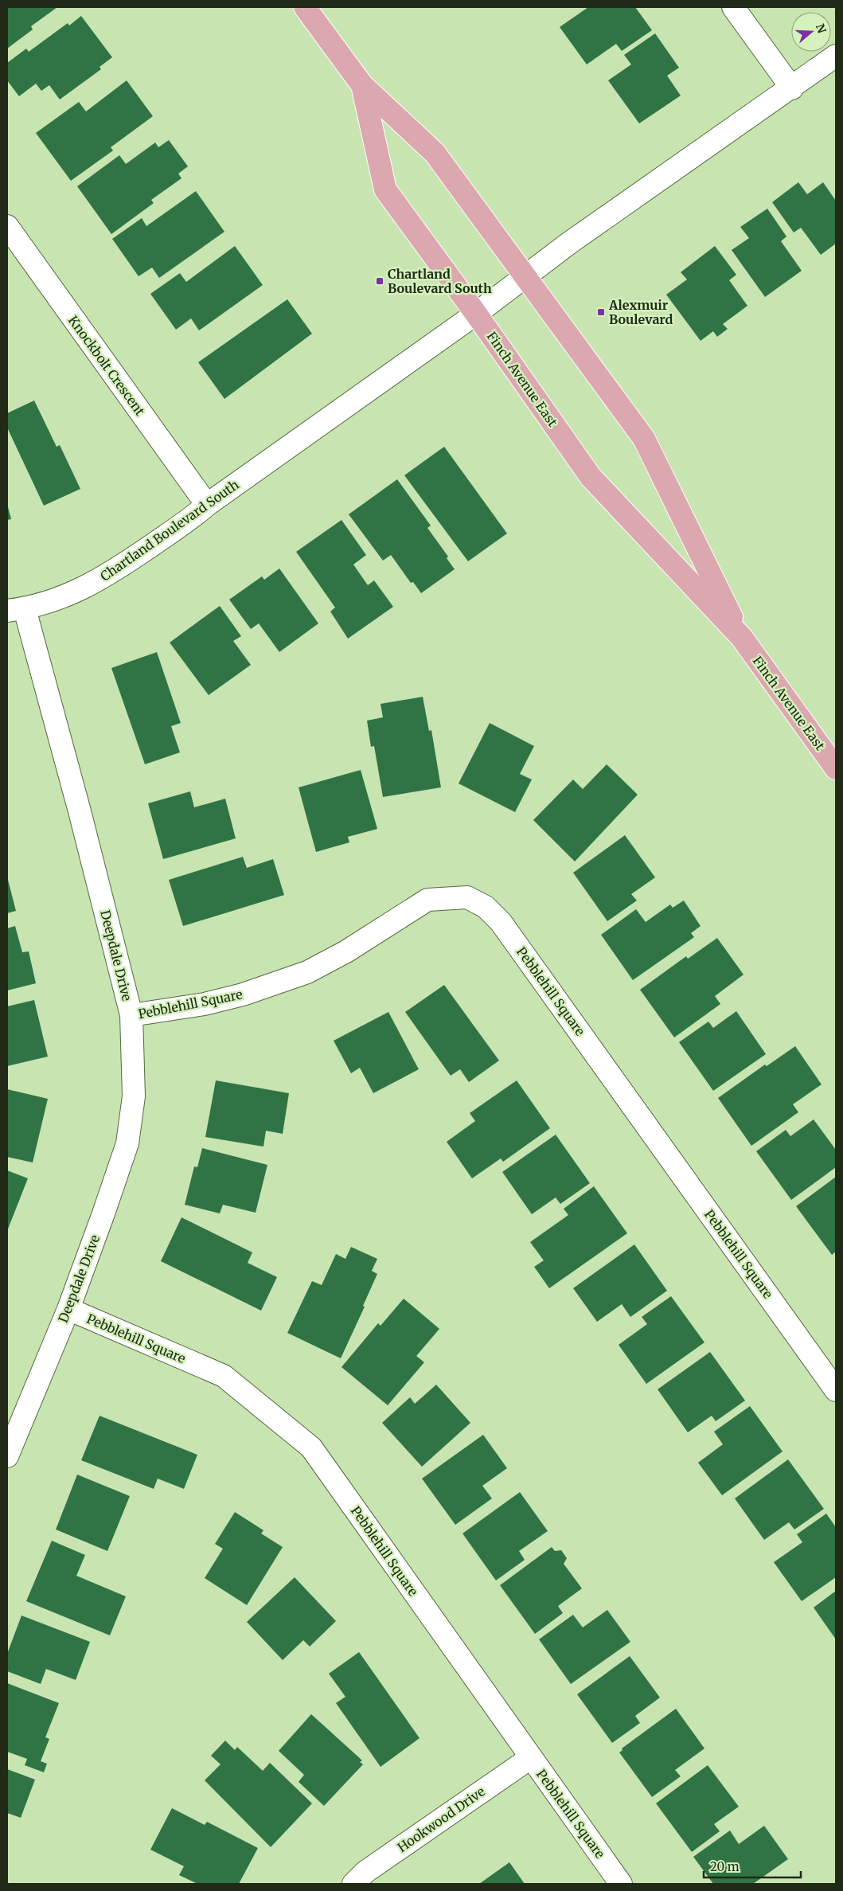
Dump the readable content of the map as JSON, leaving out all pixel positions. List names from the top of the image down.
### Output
{
  "streets": {
    "main road": ["Finch Avenue East"],
    "street": [
      "Knockbolt Crescent",
      "Chartland Boulevard South",
      "Deepdale Drive",
      "Pebblehill Square",
      "Hookwood Drive"
    ]
  },
  "crossings": [
    ["Knockbolt Crescent", "Chartland Boulevard South"],
    ["Finch Avenue East", "Chartland Boulevard South"],
    ["Chartland Boulevard South", "Deepdale Drive"],
    ["Deepdale Drive", "Pebblehill Square"],
    ["Pebblehill Square", "Hookwood Drive"]
  ],
  "places": {
    "transit": ["Chartland Boulevard South", "Alexmuir Boulevard"]
  },
  "scale_bar": "20 m",
  "north": "right"
}
